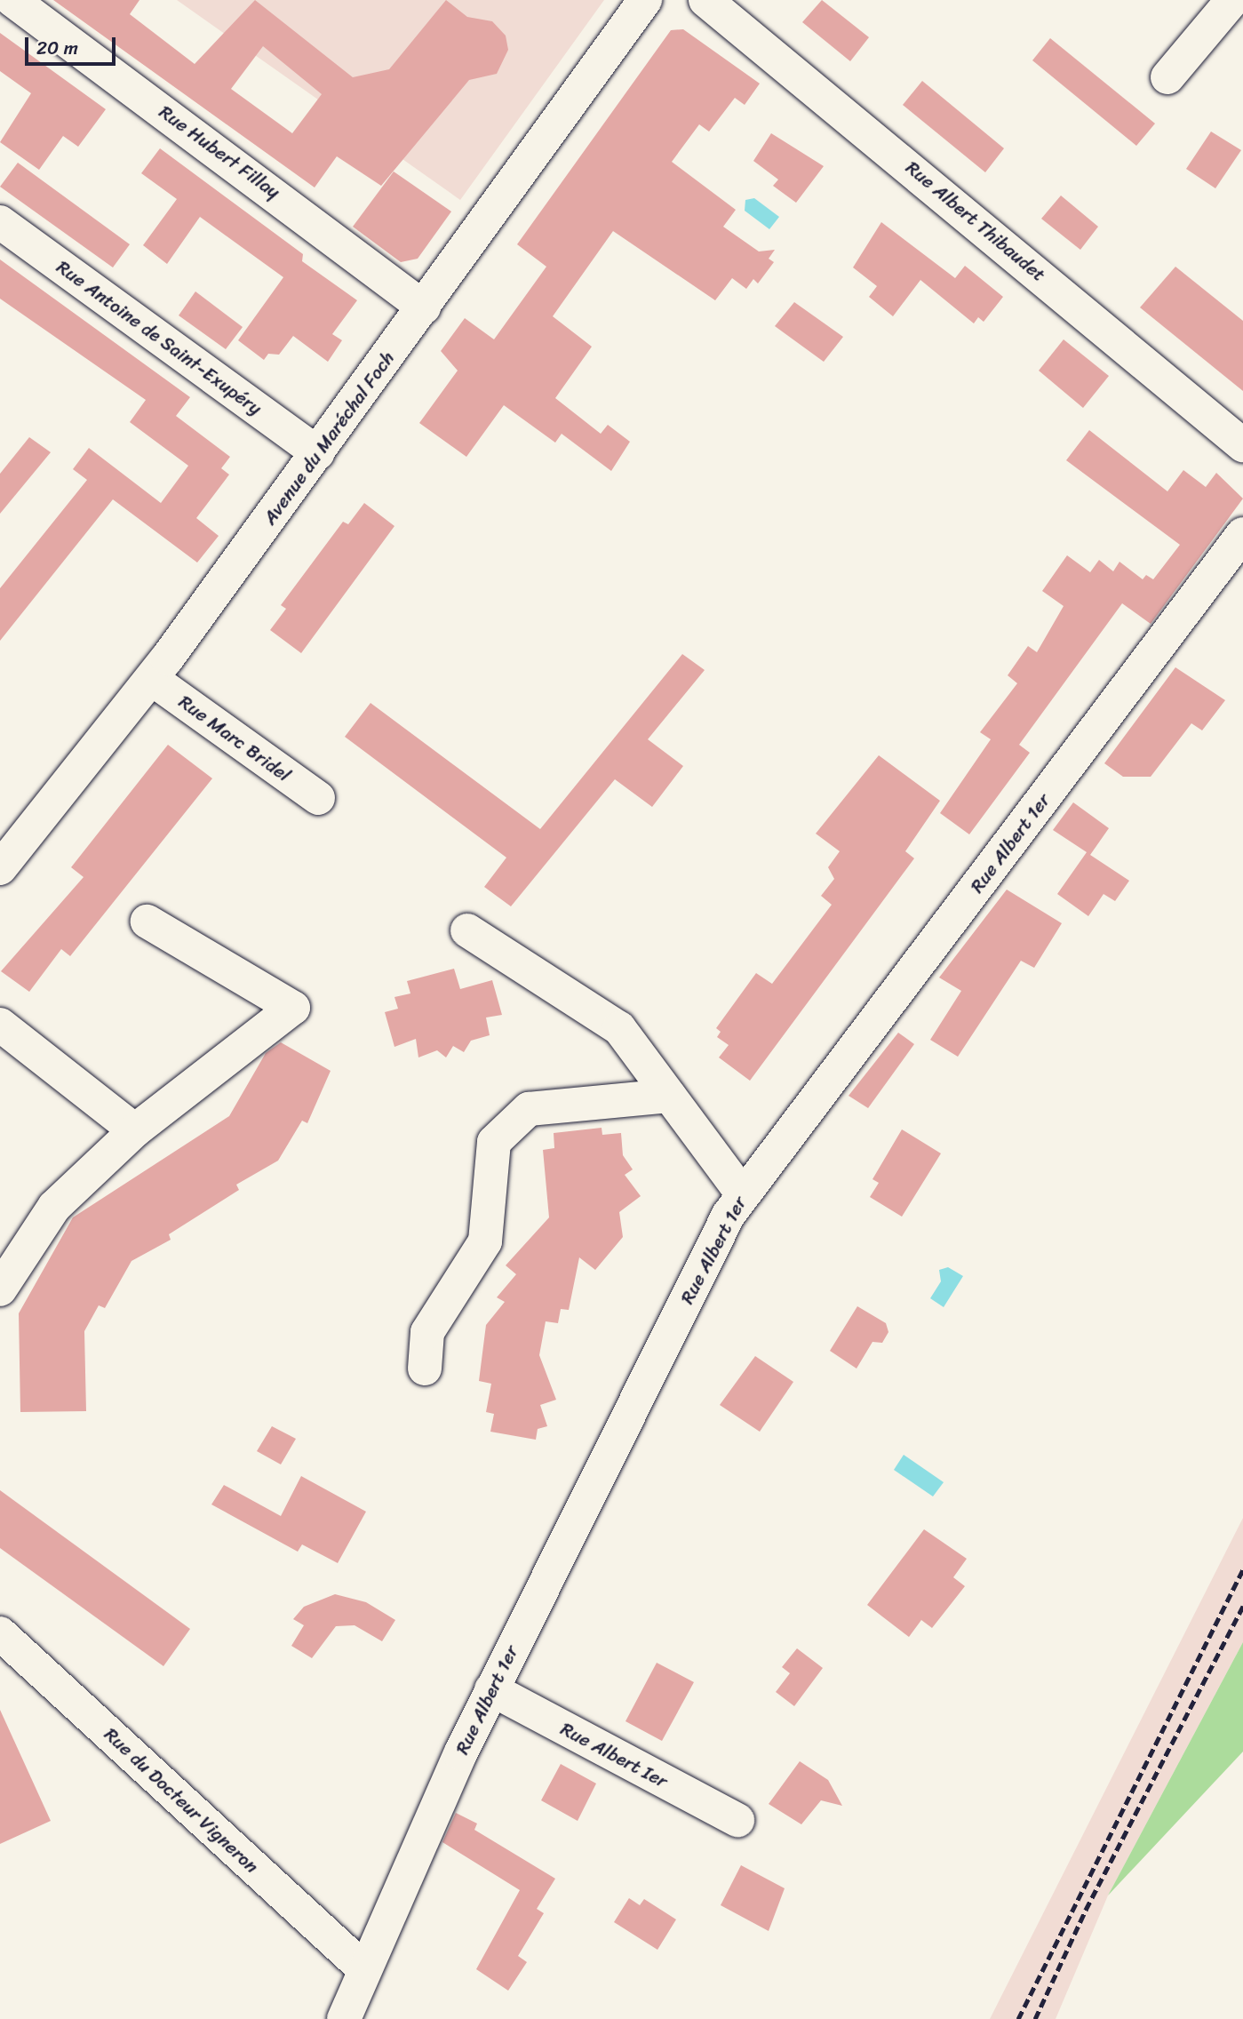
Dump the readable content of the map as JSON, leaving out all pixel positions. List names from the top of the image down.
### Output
{
  "streets": {
    "street": [
      "Rue Hubert Fillay",
      "Rue Albert Thibaudet",
      "Rue Antoine de Saint-Exupéry",
      "Avenue du Maréchal Foch",
      "Rue Marc Bridel",
      "Rue Albert 1er",
      "Rue Albert Ier",
      "Rue du Docteur Vigneron"
    ]
  },
  "crossings": [
    ["Rue Hubert Fillay", "Avenue du Maréchal Foch"],
    ["Rue Antoine de Saint-Exupéry", "Avenue du Maréchal Foch"],
    ["Avenue du Maréchal Foch", "Rue Marc Bridel"],
    ["Rue Albert 1er", "Rue Albert Ier"],
    ["Rue Albert 1er", "Rue du Docteur Vigneron"]
  ],
  "scale_bar": "20 m"
}
